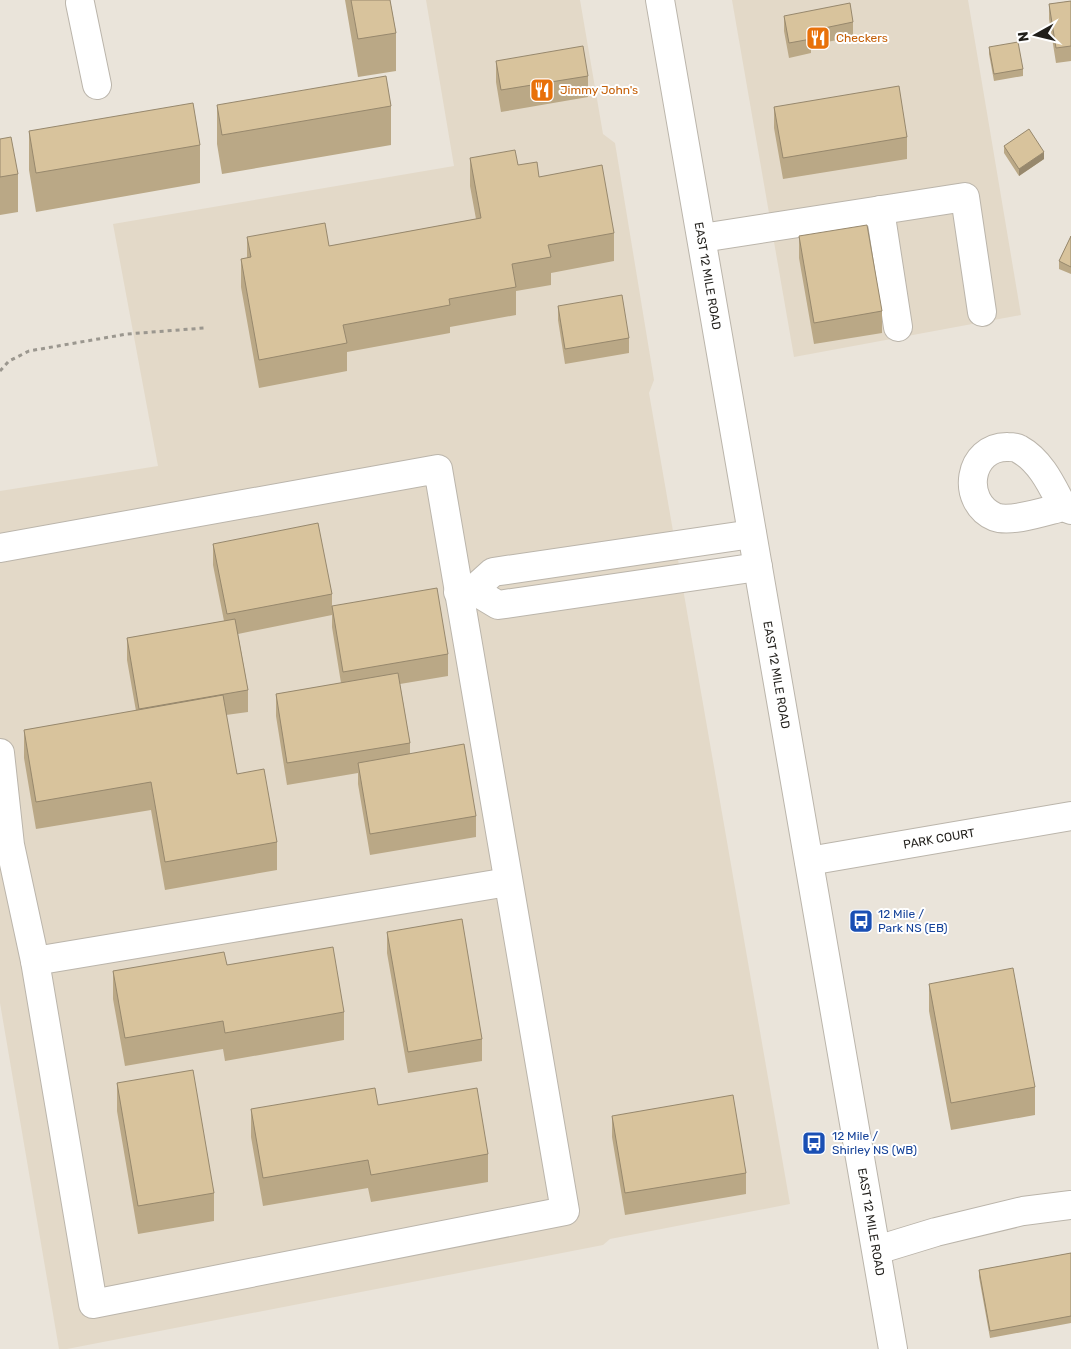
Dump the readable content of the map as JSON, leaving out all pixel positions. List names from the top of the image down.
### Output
{
  "streets": {
    "main road": ["EAST 12 MILE ROAD", "PARK COURT"]
  },
  "crossings": [
    ["EAST 12 MILE ROAD", "PARK COURT"]
  ],
  "places": {
    "restaurant": ["Checkers", "Jimmy John's"],
    "bus stop": ["12 Mile / Park NS (EB)", "12 Mile / Shirley NS (WB)"]
  },
  "north": "left"
}
